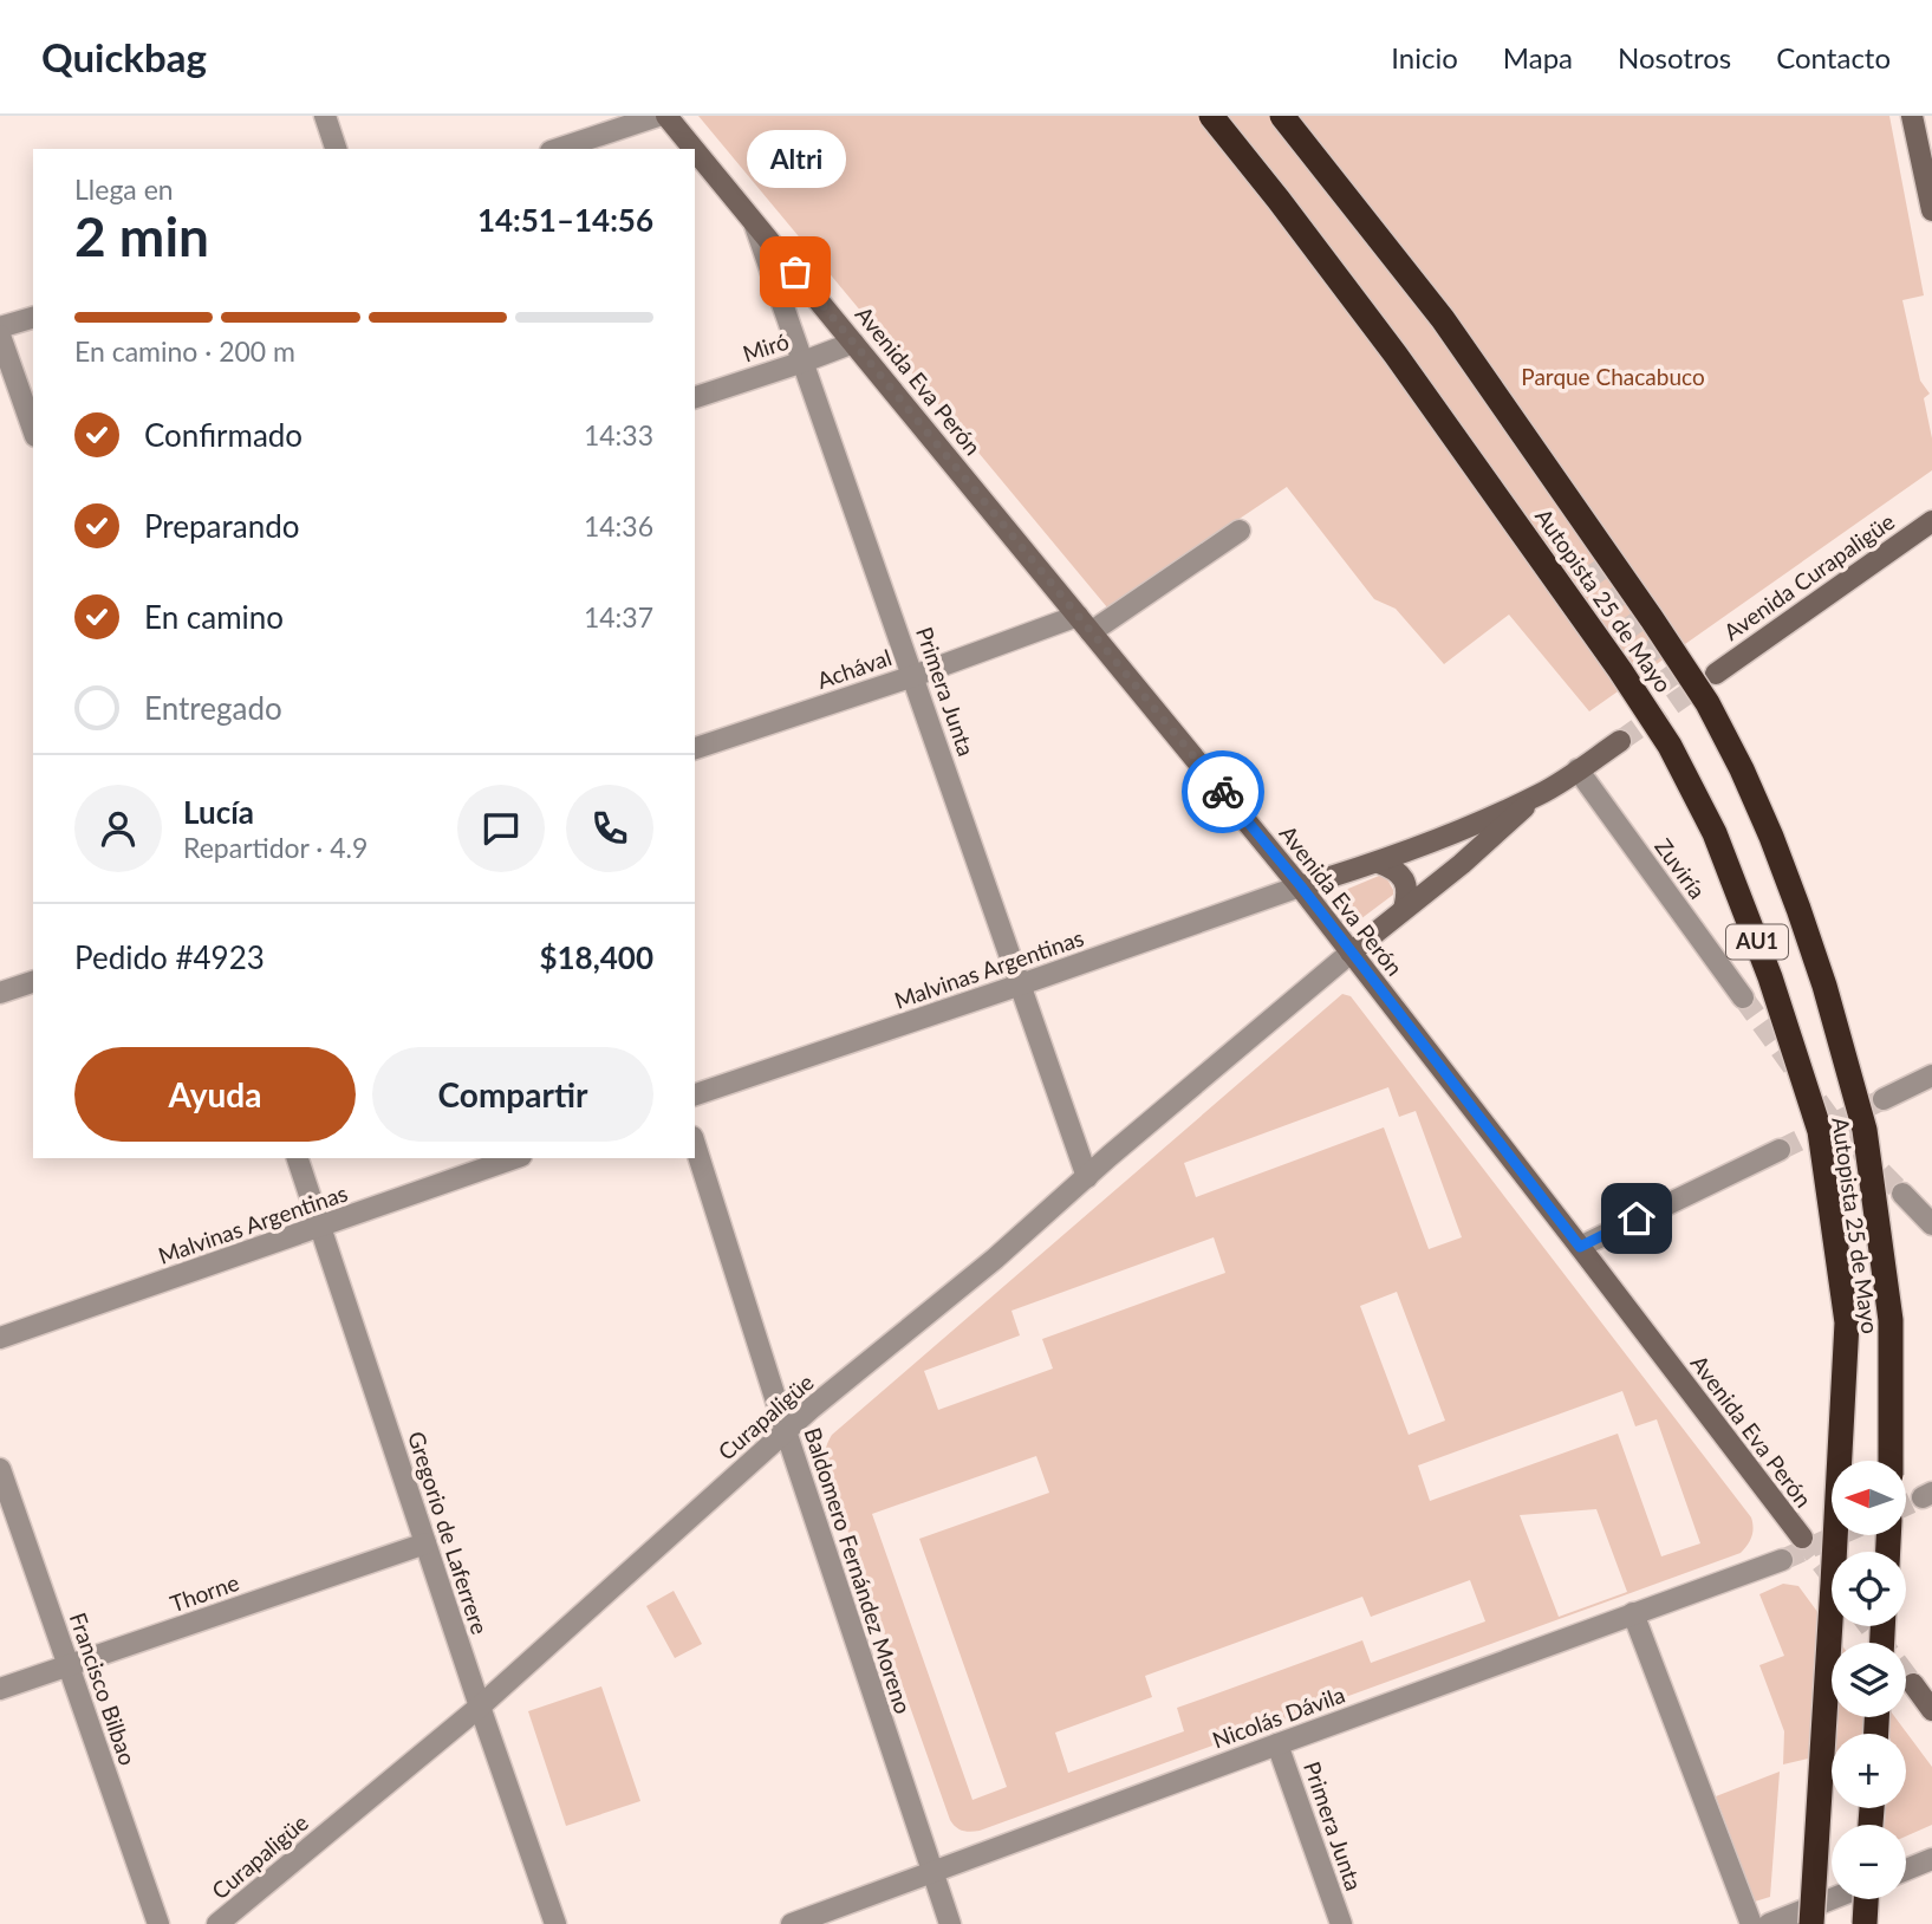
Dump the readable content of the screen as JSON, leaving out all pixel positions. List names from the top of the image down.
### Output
{
  "streets": {
    "highway": ["Autopista 25 de Mayo", "AU1"],
    "main road": ["Avenida Eva Perón", "Avenida Curapaligüe"],
    "street": [
      "Miró",
      "Achával",
      "Primera Junta",
      "Zuviría",
      "Malvinas Argentinas",
      "Curapaligüe",
      "Gregorio de Laferrere",
      "Baldomero Fernández Moreno",
      "Thorne",
      "Francisco Bilbao",
      "Nicolás Dávila"
    ]
  },
  "crossings": [
    ["Miró", "Avenida Eva Perón"],
    ["Miró", "Primera Junta"],
    ["Avenida Eva Perón", "Achával"],
    ["Avenida Eva Perón", "Primera Junta"],
    ["Avenida Eva Perón", "Malvinas Argentinas"],
    ["Avenida Eva Perón", "Curapaligüe"],
    ["Achával", "Primera Junta"],
    ["Primera Junta", "Malvinas Argentinas"],
    ["Primera Junta", "Curapaligüe"],
    ["Primera Junta", "Nicolás Dávila"],
    ["Malvinas Argentinas", "Gregorio de Laferrere"],
    ["Curapaligüe", "Gregorio de Laferrere"],
    ["Curapaligüe", "Baldomero Fernández Moreno"],
    ["Gregorio de Laferrere", "Thorne"],
    ["Baldomero Fernández Moreno", "Nicolás Dávila"],
    ["Thorne", "Francisco Bilbao"]
  ],
  "parks": ["Parque Chacabuco"],
  "places": ["Altri"],
  "north": "left",
  "page": {
    "header": "Quickbag",
    "nav": [
      "Inicio",
      "Mapa",
      "Nosotros",
      "Contacto"
    ],
    "bubble": "Altri",
    "heading": ["2 min", "Llega en", "14:51–14:56"],
    "panel": [
      "Lucía",
      "Repartidor · 4.9",
      "Pedido #4923",
      "$18,400"
    ],
    "bar": "En camino · 200 m",
    "list": [
      ["Confirmado", "14:33"],
      ["Preparando", "14:36"],
      ["En camino", "14:37"],
      "Entregado"
    ],
    "buttons": ["Ayuda", "Compartir"],
    "map_buttons": ["+", "−"]
  }
}
